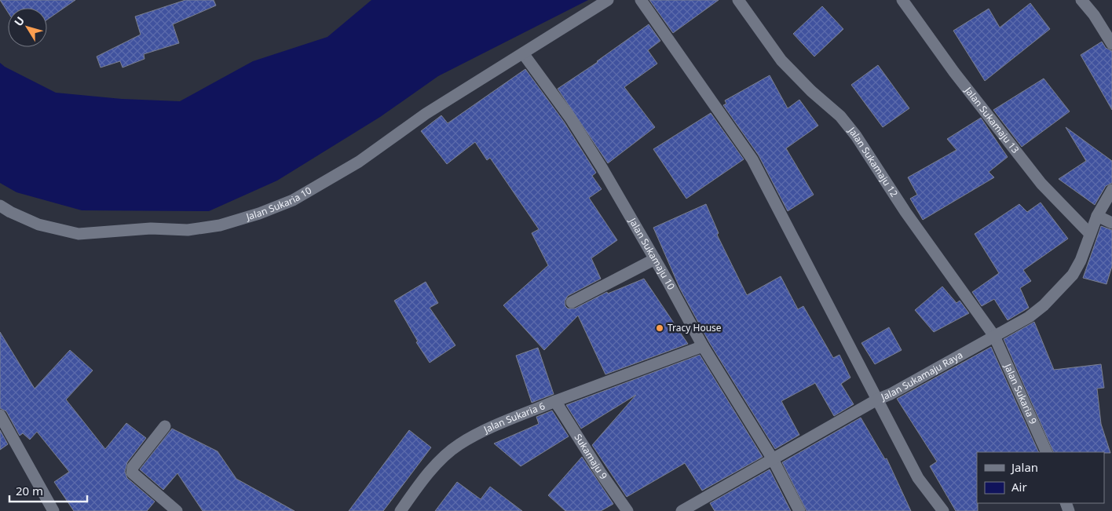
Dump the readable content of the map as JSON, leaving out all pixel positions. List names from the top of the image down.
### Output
{
  "streets": {
    "street": [
      "Jalan Sukamaju 13",
      "Jalan Sukamaju 12",
      "Jalan Sukaria 10",
      "Jalan Sukamaju 10",
      "Jalan Sukamaju Raya",
      "Jalan Sukaria 9",
      "Jalan Sukaria 6"
    ]
  },
  "crossings": [
    ["Jalan Sukamaju 13", "Jalan Sukamaju Raya"],
    ["Jalan Sukamaju 12", "Jalan Sukamaju Raya"],
    ["Jalan Sukamaju 12", "Jalan Sukaria 9"],
    ["Jalan Sukaria 10", "Jalan Sukamaju 10"],
    ["Jalan Sukamaju 10", "Jalan Sukamaju Raya"],
    ["Jalan Sukamaju Raya", "Jalan Sukaria 9"]
  ],
  "places": ["Tracy House"],
  "legend": ["Jalan", "Air"],
  "scale_bar": "20 m",
  "north": "top left"
}
